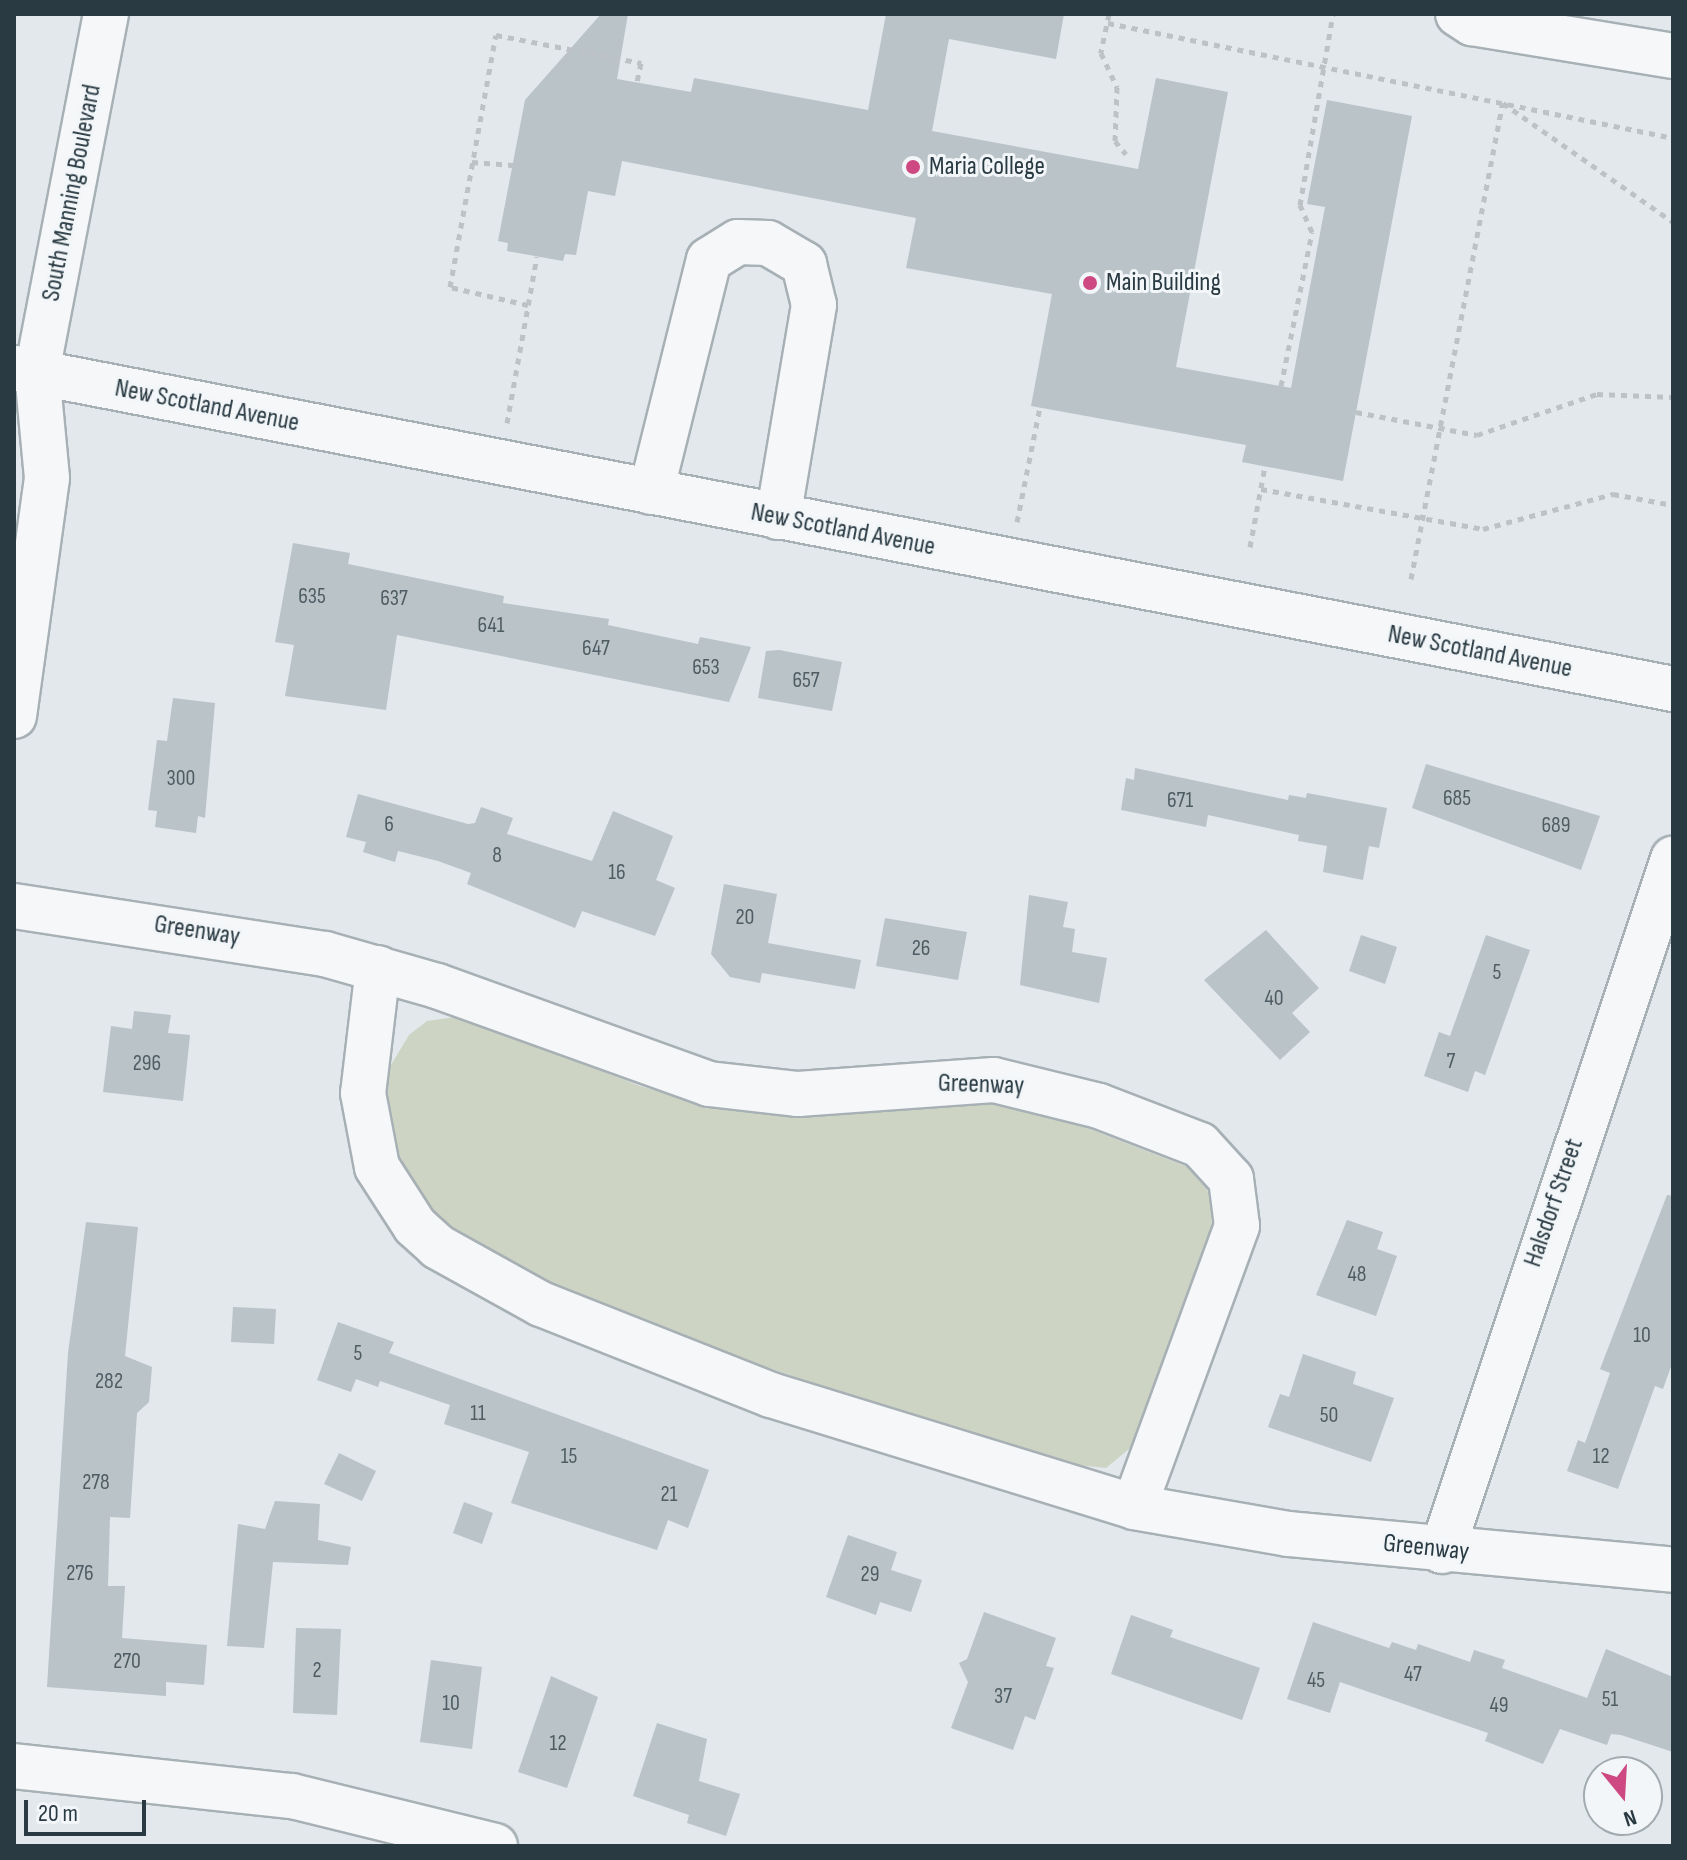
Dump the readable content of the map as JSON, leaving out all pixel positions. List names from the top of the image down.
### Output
{
  "streets": {
    "street": [
      "South Manning Boulevard",
      "New Scotland Avenue",
      "Greenway",
      "Halsdorf Street"
    ]
  },
  "crossings": [
    ["South Manning Boulevard", "New Scotland Avenue"],
    ["Greenway", "Halsdorf Street"]
  ],
  "places": ["Maria College", "Main Building"],
  "house_numbers": [
    "635",
    "637",
    "641",
    "647",
    "653",
    "657",
    "300",
    "685",
    "671",
    "6",
    "689",
    "8",
    "16",
    "20",
    "26",
    "5",
    "40",
    "7",
    "296",
    "48",
    "10",
    "5",
    "282",
    "11",
    "50",
    "15",
    "12",
    "278",
    "21",
    "276",
    "29",
    "270",
    "2",
    "47",
    "45",
    "37",
    "51",
    "10",
    "49",
    "12"
  ],
  "scale_bar": "20 m",
  "north": "bottom"
}
